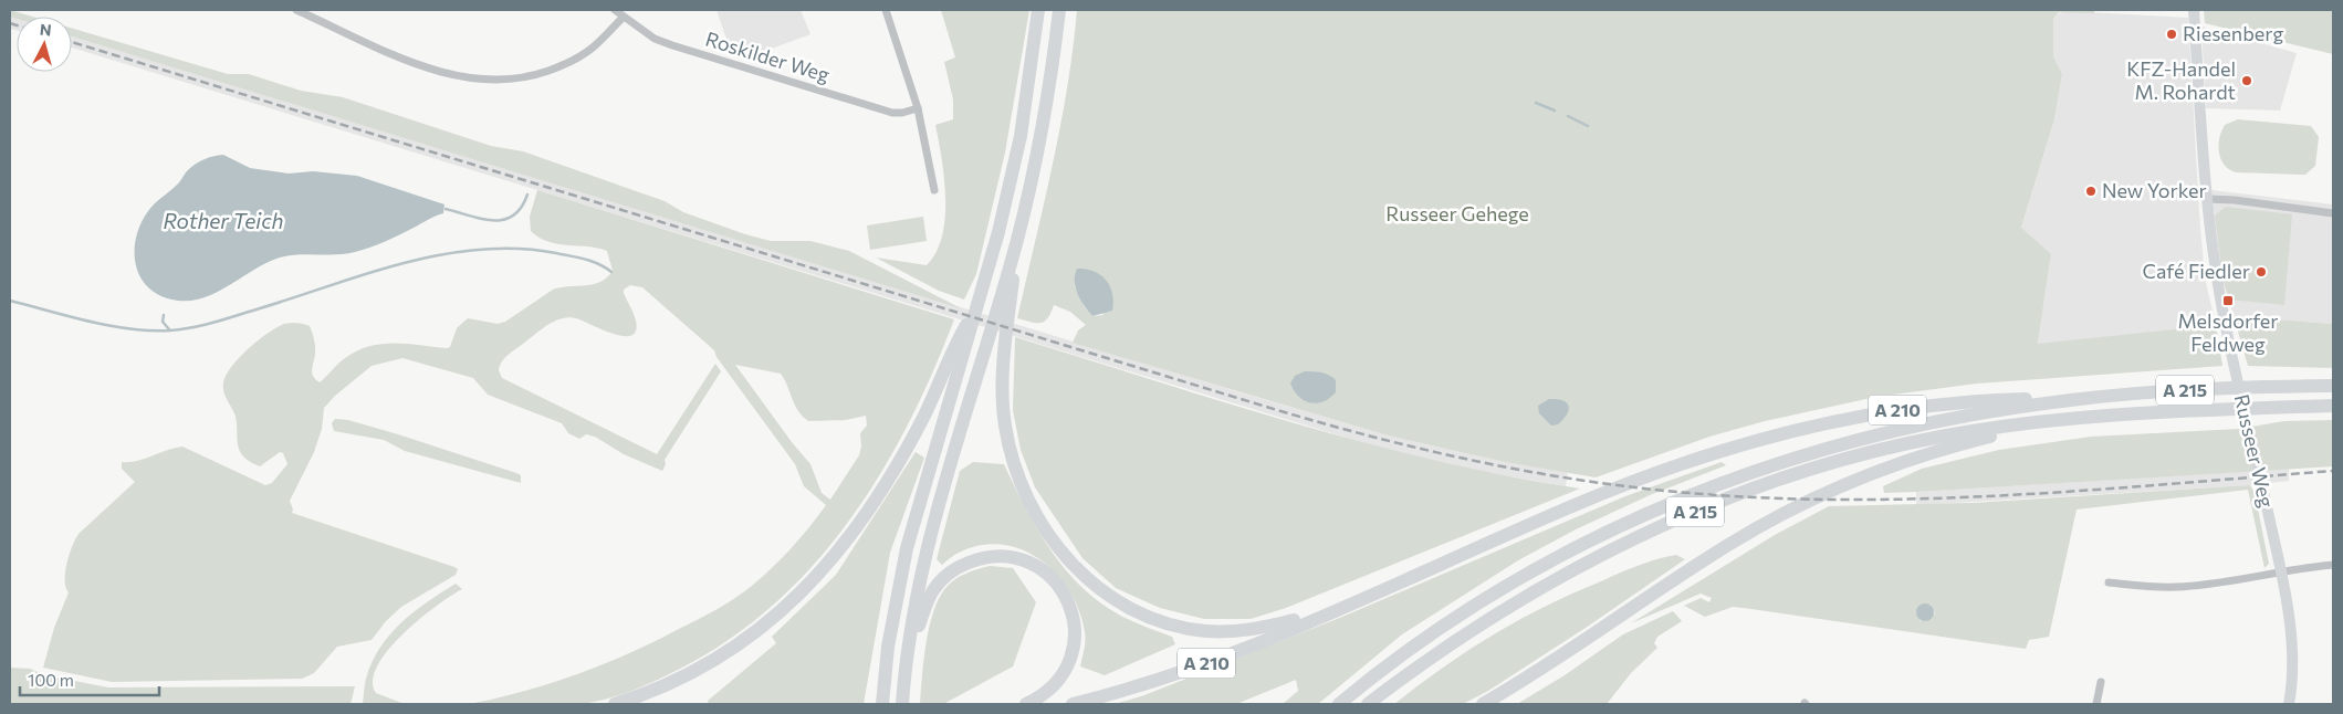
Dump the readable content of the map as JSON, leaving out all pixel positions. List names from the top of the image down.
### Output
{
  "streets": {
    "highway": ["A 215", "A 210"],
    "street": ["Roskilder Weg", "Russeer Weg"]
  },
  "crossings": [
    ["A 215", "A 210"]
  ],
  "water": ["Rother Teich"],
  "parks": ["Russeer Gehege"],
  "places": {
    "other": [
      "Riesenberg",
      "KFZ-Handel M. Rohardt",
      "New Yorker",
      "Café Fiedler"
    ],
    "transit": ["Melsdorfer Feldweg"]
  },
  "scale_bar": "100 m",
  "north": "top"
}
